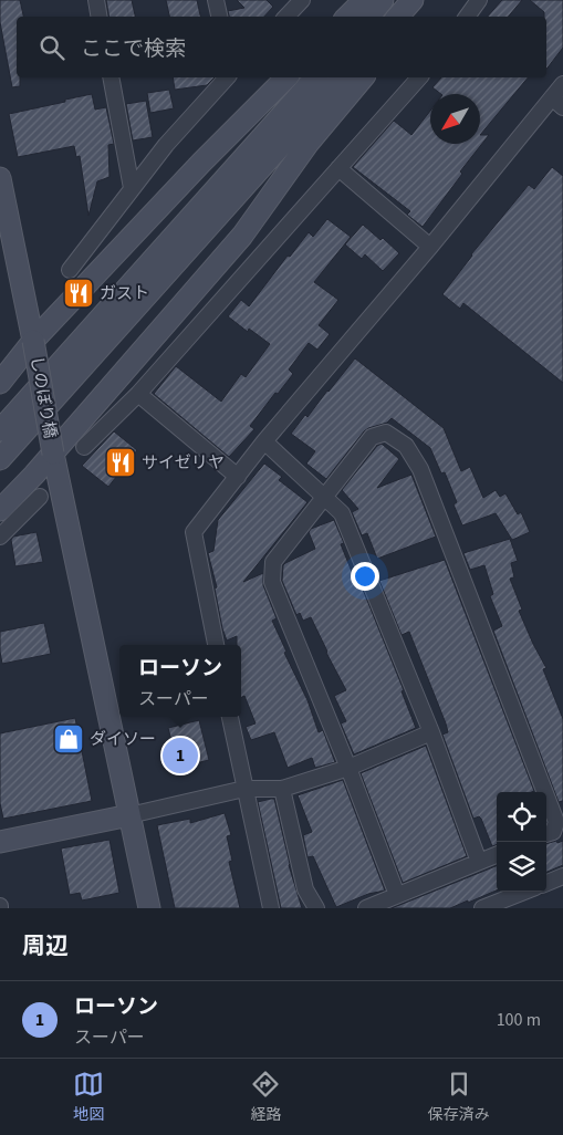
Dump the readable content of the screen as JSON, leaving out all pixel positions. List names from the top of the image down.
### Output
{
  "streets": {
    "street": ["しのぼり橋"]
  },
  "places": {
    "restaurant": ["ガスト", "サイゼリヤ"],
    "shop": ["ダイソー"]
  },
  "north": "bottom left",
  "page": {
    "search": "ここで検索",
    "popup": ["ローソン", "スーパー"],
    "pins": "1",
    "heading": "周辺",
    "list": [
      {
        "mark": "1",
        "name": "ローソン",
        "note": "スーパー",
        "value": "100 m"
      }
    ],
    "nav": ["地図", "経路", "保存済み"]
  }
}
